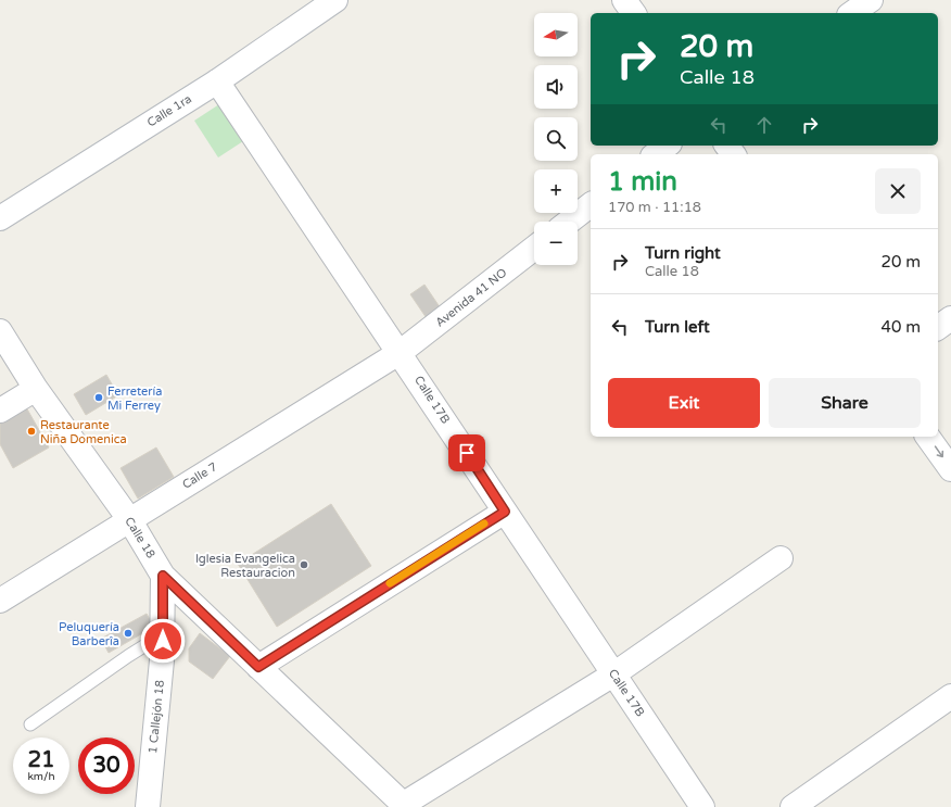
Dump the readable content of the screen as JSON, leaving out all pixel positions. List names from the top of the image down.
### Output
{
  "streets": {
    "street": [
      "Calle 1ra",
      "Avenida 41 NO",
      "Calle 17B",
      "Calle 7",
      "Calle 18",
      "1 Callejón 18"
    ]
  },
  "crossings": [
    ["Calle 1ra", "Calle 17B"],
    ["Avenida 41 NO", "Calle 17B"],
    ["Avenida 41 NO", "Calle 7"],
    ["Calle 17B", "Calle 7"],
    ["Calle 7", "Calle 18"],
    ["Calle 18", "1 Callejón 18"]
  ],
  "places": [
    "Ferretería Mi Ferrey",
    "Restaurante Niña Domenica",
    "Iglesia Evangelica Restauracion",
    "Peluquería Barberîa"
  ],
  "north": "left",
  "page": {
    "map_buttons": ["+", "−"],
    "turn": ["20 m", "Calle 18"],
    "heading": ["1 min", "170 m · 11:18"],
    "list": [
      {
        "name": "Turn right",
        "note": "Calle 18",
        "value": "20 m"
      },
      {
        "name": "Turn left",
        "value": "40 m"
      }
    ],
    "buttons": ["Exit", "Share"],
    "speed": "21 km/h",
    "limit": "30"
  }
}
